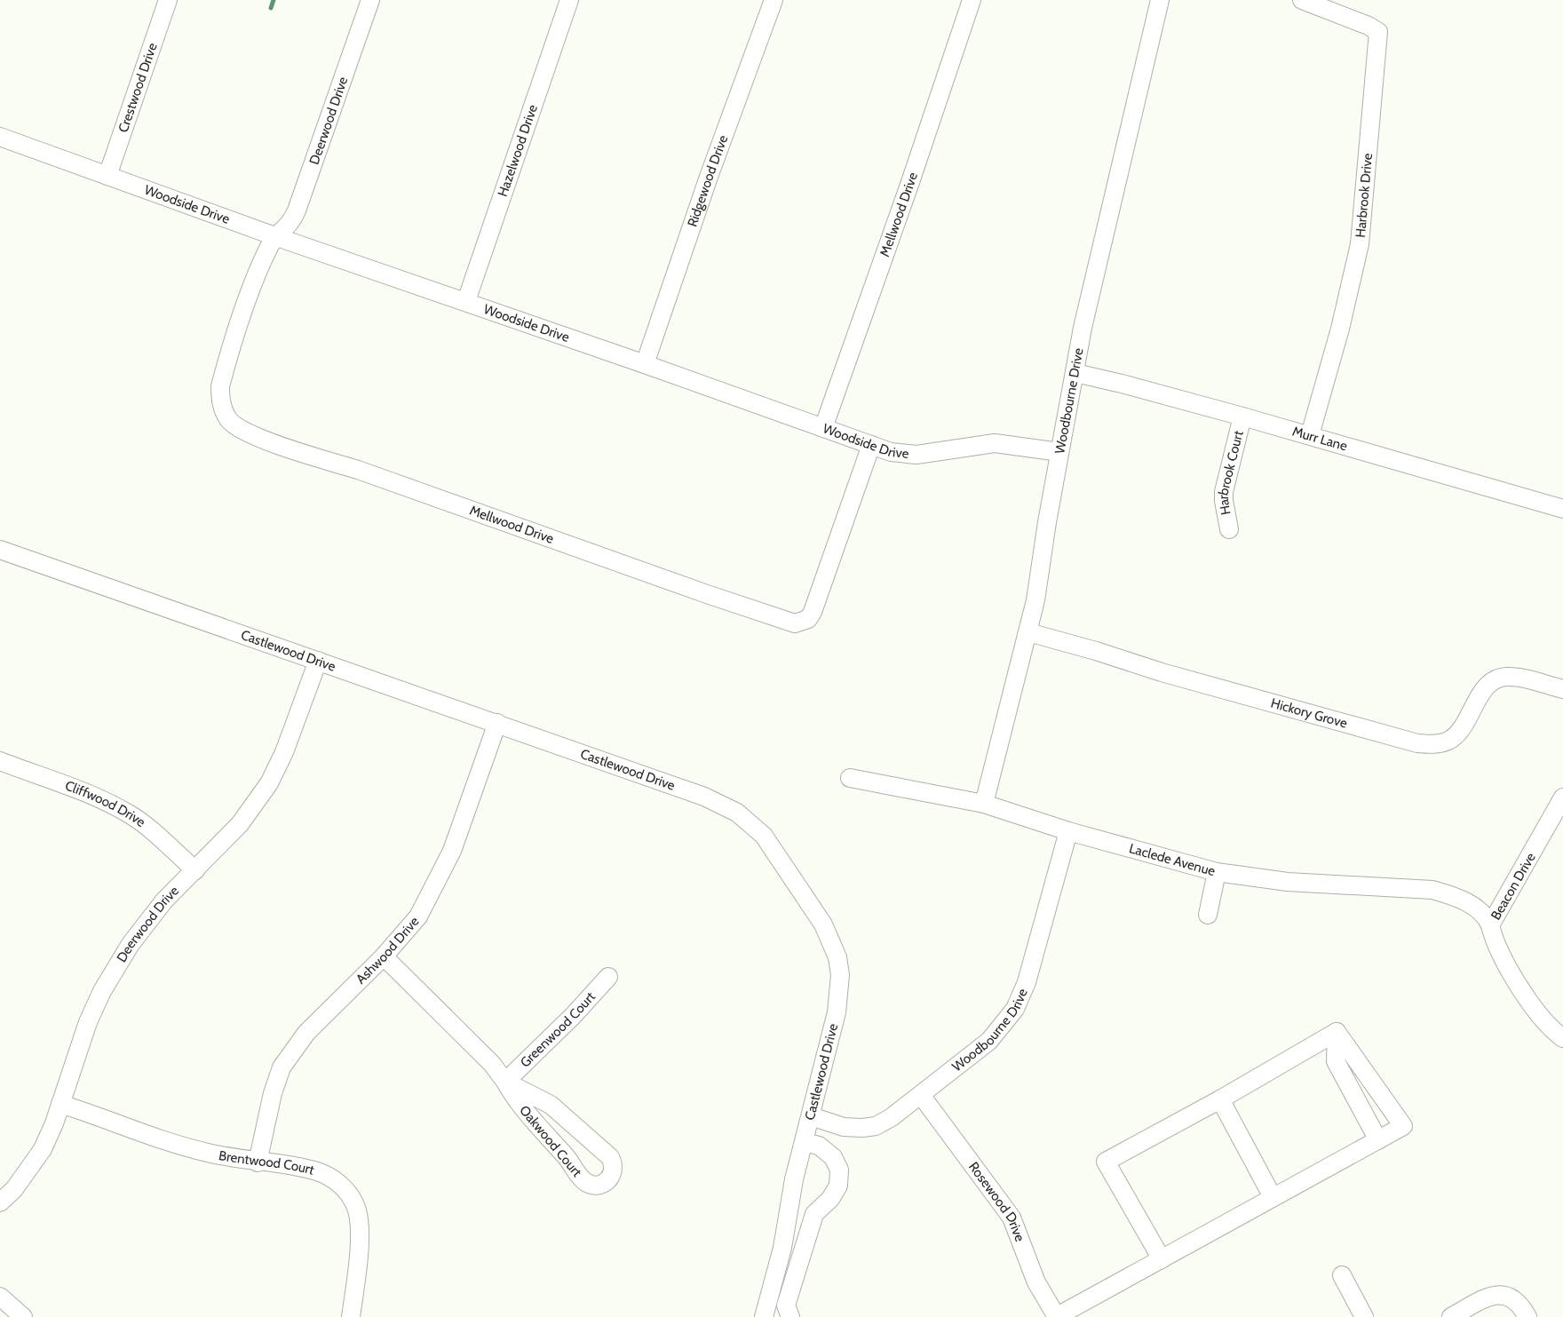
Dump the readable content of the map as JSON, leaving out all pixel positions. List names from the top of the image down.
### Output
{
  "streets": {
    "street": [
      "Crestwood Drive",
      "Deerwood Drive",
      "Hazelwood Drive",
      "Ridgewood Drive",
      "Harbrook Drive",
      "Woodside Drive",
      "Mellwood Drive",
      "Woodbourne Drive",
      "Murr Lane",
      "Harbrook Court",
      "Castlewood Drive",
      "Hickory Grove",
      "Cliffwood Drive",
      "Laclede Avenue",
      "Beacon Drive",
      "Ashwood Drive",
      "Greenwood Court",
      "Oakwood Court",
      "Brentwood Court",
      "Rosewood Drive"
    ]
  },
  "crossings": [
    ["Crestwood Drive", "Woodside Drive"],
    ["Deerwood Drive", "Woodside Drive"],
    ["Deerwood Drive", "Mellwood Drive"],
    ["Deerwood Drive", "Castlewood Drive"],
    ["Deerwood Drive", "Cliffwood Drive"],
    ["Deerwood Drive", "Brentwood Court"],
    ["Hazelwood Drive", "Woodside Drive"],
    ["Ridgewood Drive", "Woodside Drive"],
    ["Harbrook Drive", "Murr Lane"],
    ["Woodside Drive", "Mellwood Drive"],
    ["Woodside Drive", "Woodbourne Drive"],
    ["Woodbourne Drive", "Murr Lane"],
    ["Woodbourne Drive", "Castlewood Drive"],
    ["Woodbourne Drive", "Hickory Grove"],
    ["Woodbourne Drive", "Laclede Avenue"],
    ["Woodbourne Drive", "Rosewood Drive"],
    ["Murr Lane", "Harbrook Court"],
    ["Castlewood Drive", "Ashwood Drive"],
    ["Laclede Avenue", "Beacon Drive"],
    ["Ashwood Drive", "Oakwood Court"],
    ["Ashwood Drive", "Brentwood Court"],
    ["Greenwood Court", "Oakwood Court"]
  ]
}
